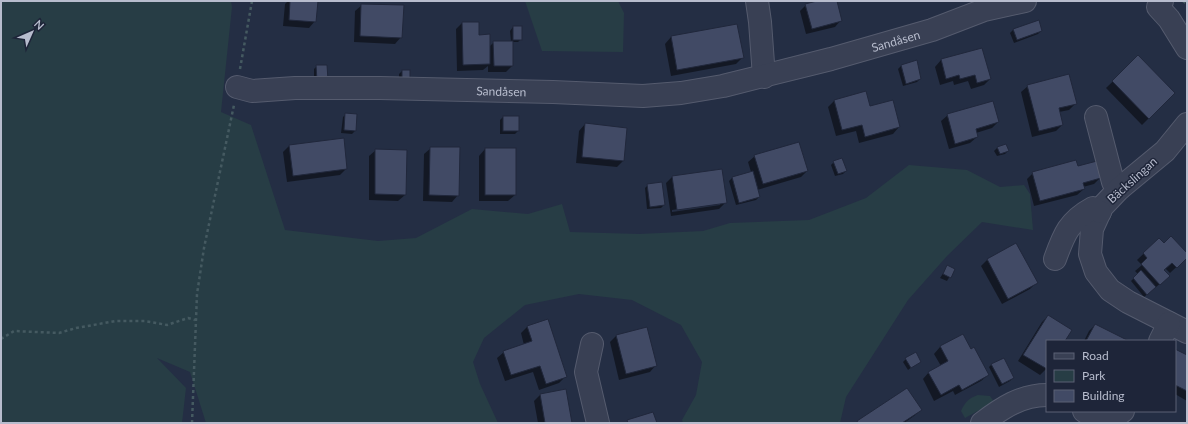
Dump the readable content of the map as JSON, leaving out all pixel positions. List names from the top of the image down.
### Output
{
  "streets": {
    "street": ["Sandåsen", "Bäckslingan"]
  },
  "legend": ["Road", "Park", "Building"],
  "north": "top right"
}
